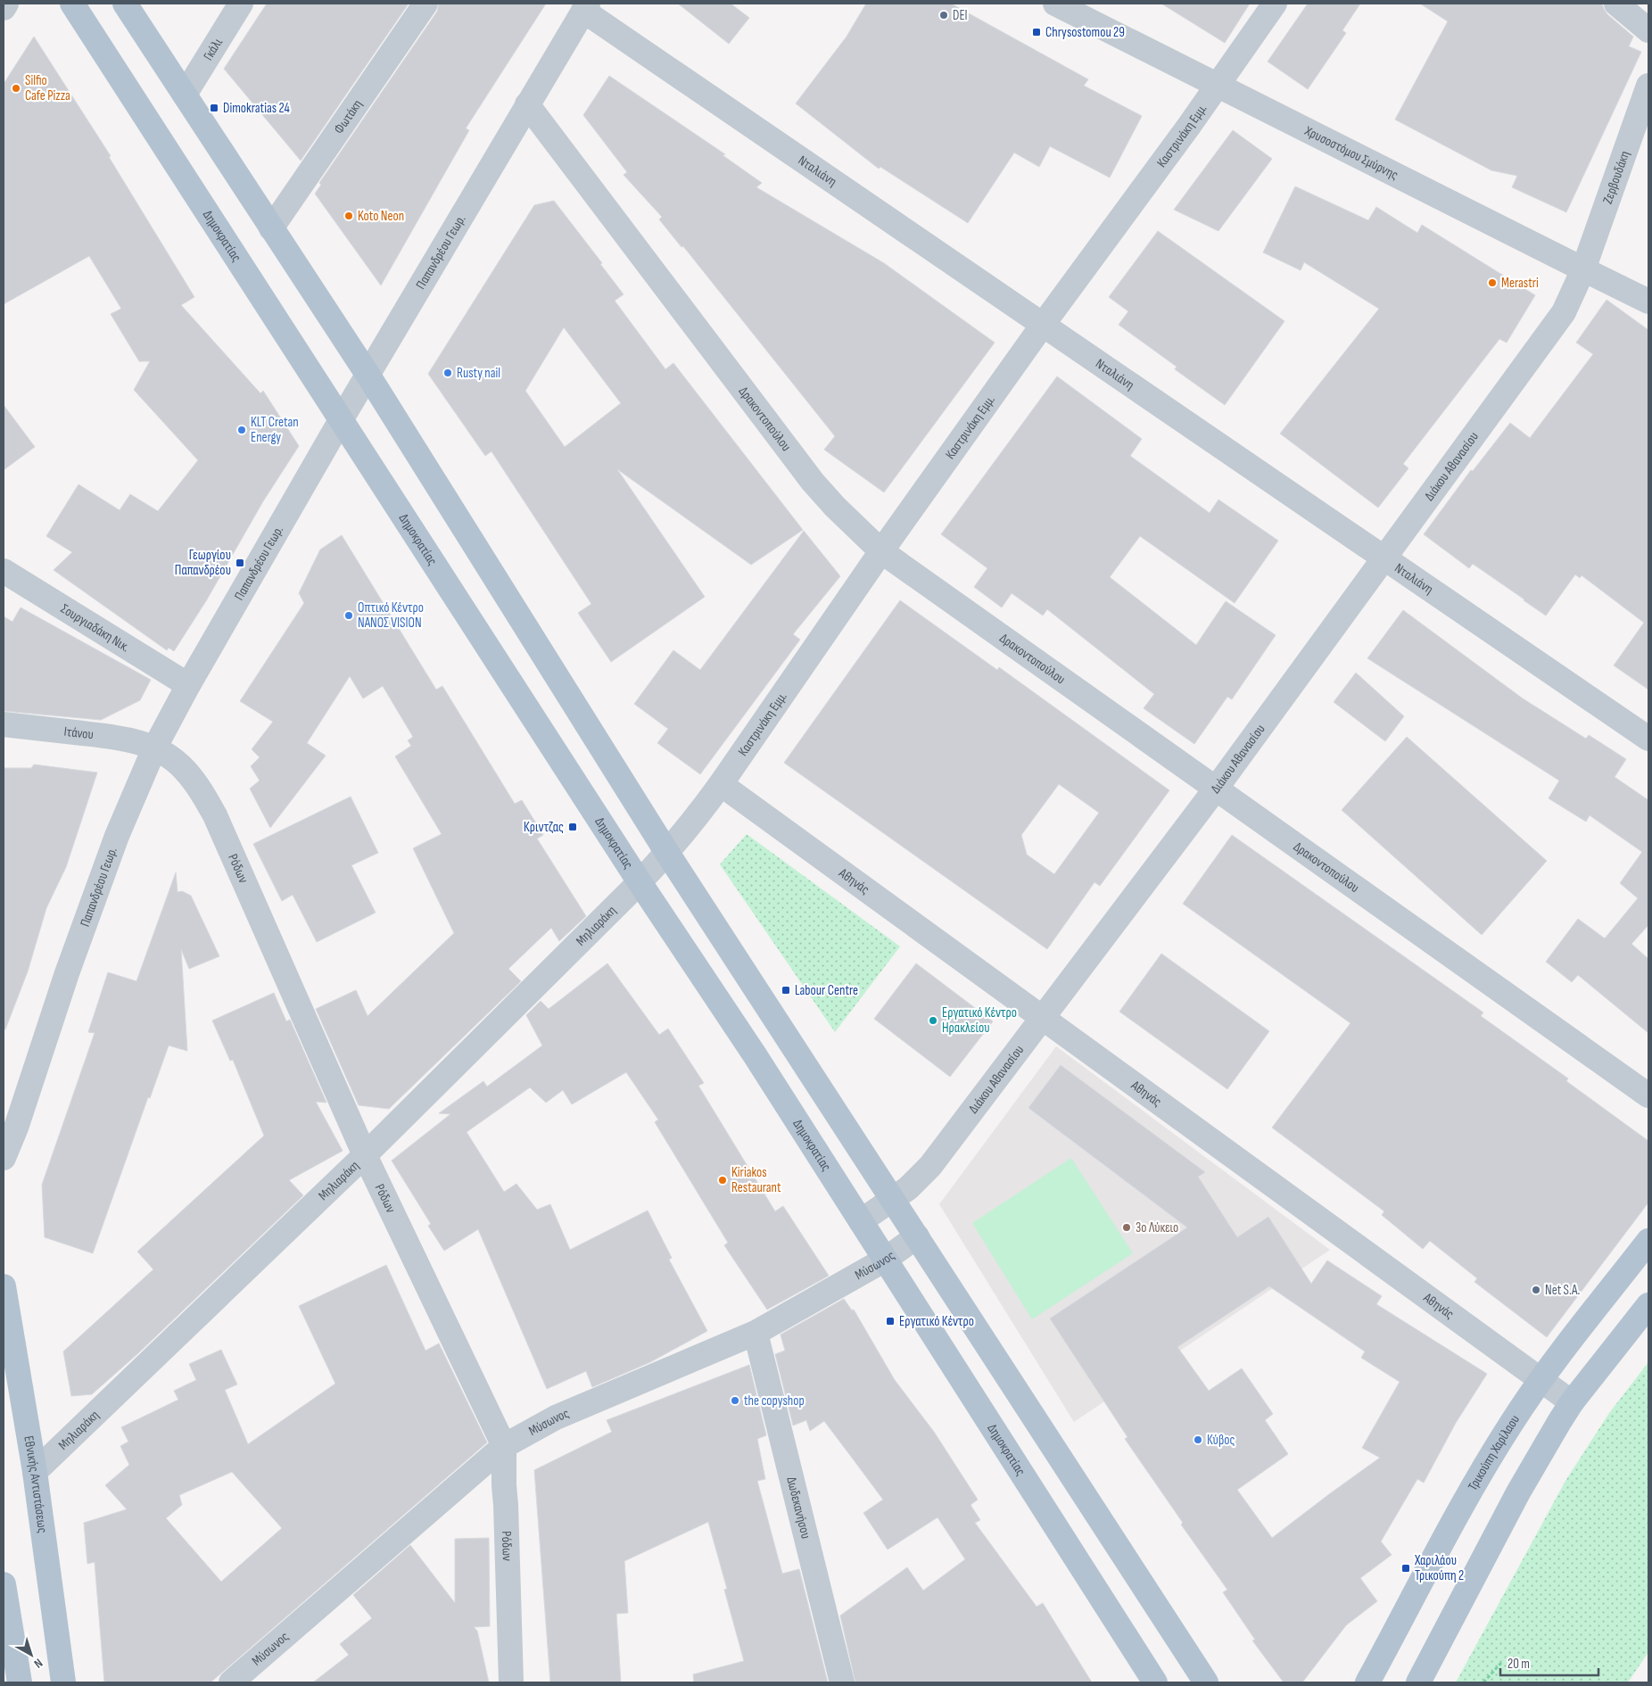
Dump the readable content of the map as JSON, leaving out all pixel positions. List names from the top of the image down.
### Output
{
  "streets": {
    "main road": ["Δημοκρατίας", "Τρικούπη Χαρίλαου", "Εθνικής Αντιστάσεως"],
    "street": [
      "Γκάλι",
      "Φωτάκη",
      "Καστρινάκη Εμμ.",
      "Χρυσοστόμου Σμύρνης",
      "Νταλιάνη",
      "Ζερβουδάκη",
      "Παπανδρέου Γεωρ.",
      "Δρακοντοπούλου",
      "Διάκου Αθανασίου",
      "Σουργιαδάκη Νικ.",
      "Ιτάνου",
      "Ρόδων",
      "Αθηνάς",
      "Μηλιαράκη",
      "Μύσωνος",
      "Δωδεκανήσου"
    ]
  },
  "crossings": [
    ["Καστρινάκη Εμμ.", "Χρυσοστόμου Σμύρνης"],
    ["Καστρινάκη Εμμ.", "Νταλιάνη"],
    ["Καστρινάκη Εμμ.", "Δρακοντοπούλου"],
    ["Καστρινάκη Εμμ.", "Αθηνάς"],
    ["Καστρινάκη Εμμ.", "Μηλιαράκη"],
    ["Χρυσοστόμου Σμύρνης", "Ζερβουδάκη"],
    ["Χρυσοστόμου Σμύρνης", "Διάκου Αθανασίου"],
    ["Νταλιάνη", "Παπανδρέου Γεωρ."],
    ["Νταλιάνη", "Διάκου Αθανασίου"],
    ["Ζερβουδάκη", "Διάκου Αθανασίου"],
    ["Δημοκρατίας", "Παπανδρέου Γεωρ."],
    ["Δημοκρατίας", "Διάκου Αθανασίου"],
    ["Δημοκρατίας", "Μηλιαράκη"],
    ["Δημοκρατίας", "Μύσωνος"],
    ["Παπανδρέου Γεωρ.", "Δρακοντοπούλου"],
    ["Παπανδρέου Γεωρ.", "Σουργιαδάκη Νικ."],
    ["Παπανδρέου Γεωρ.", "Ιτάνου"],
    ["Παπανδρέου Γεωρ.", "Ρόδων"],
    ["Δρακοντοπούλου", "Διάκου Αθανασίου"],
    ["Διάκου Αθανασίου", "Αθηνάς"],
    ["Ιτάνου", "Ρόδων"],
    ["Ρόδων", "Μηλιαράκη"],
    ["Ρόδων", "Μύσωνος"],
    ["Αθηνάς", "Τρικούπη Χαρίλαου"],
    ["Μηλιαράκη", "Εθνικής Αντιστάσεως"],
    ["Μύσωνος", "Δωδεκανήσου"]
  ],
  "places": {
    "other": [
      "DEI",
      "Silfio Cafe Pizza",
      "Koto Neon",
      "Merastri",
      "Rusty nail",
      "KLT Cretan Energy",
      "Οπτικό Κέντρο ΝΑΝΟΣ VISION",
      "Εργατικό Κέντρο Ηρακλείου",
      "Kiriakos Restaurant",
      "3ο Λύκειο",
      "Net S.A.",
      "the copyshop",
      "Κύβος"
    ],
    "transit": [
      "Chrysostomou 29",
      "Dimokratias 24",
      "Γεωργίου Παπανδρέου",
      "Κριντζας",
      "Labour Centre",
      "Εργατικό Κέντρο",
      "Χαριλάου Τρικούπη 2"
    ]
  },
  "scale_bar": "20 m",
  "north": "bottom right"
}
